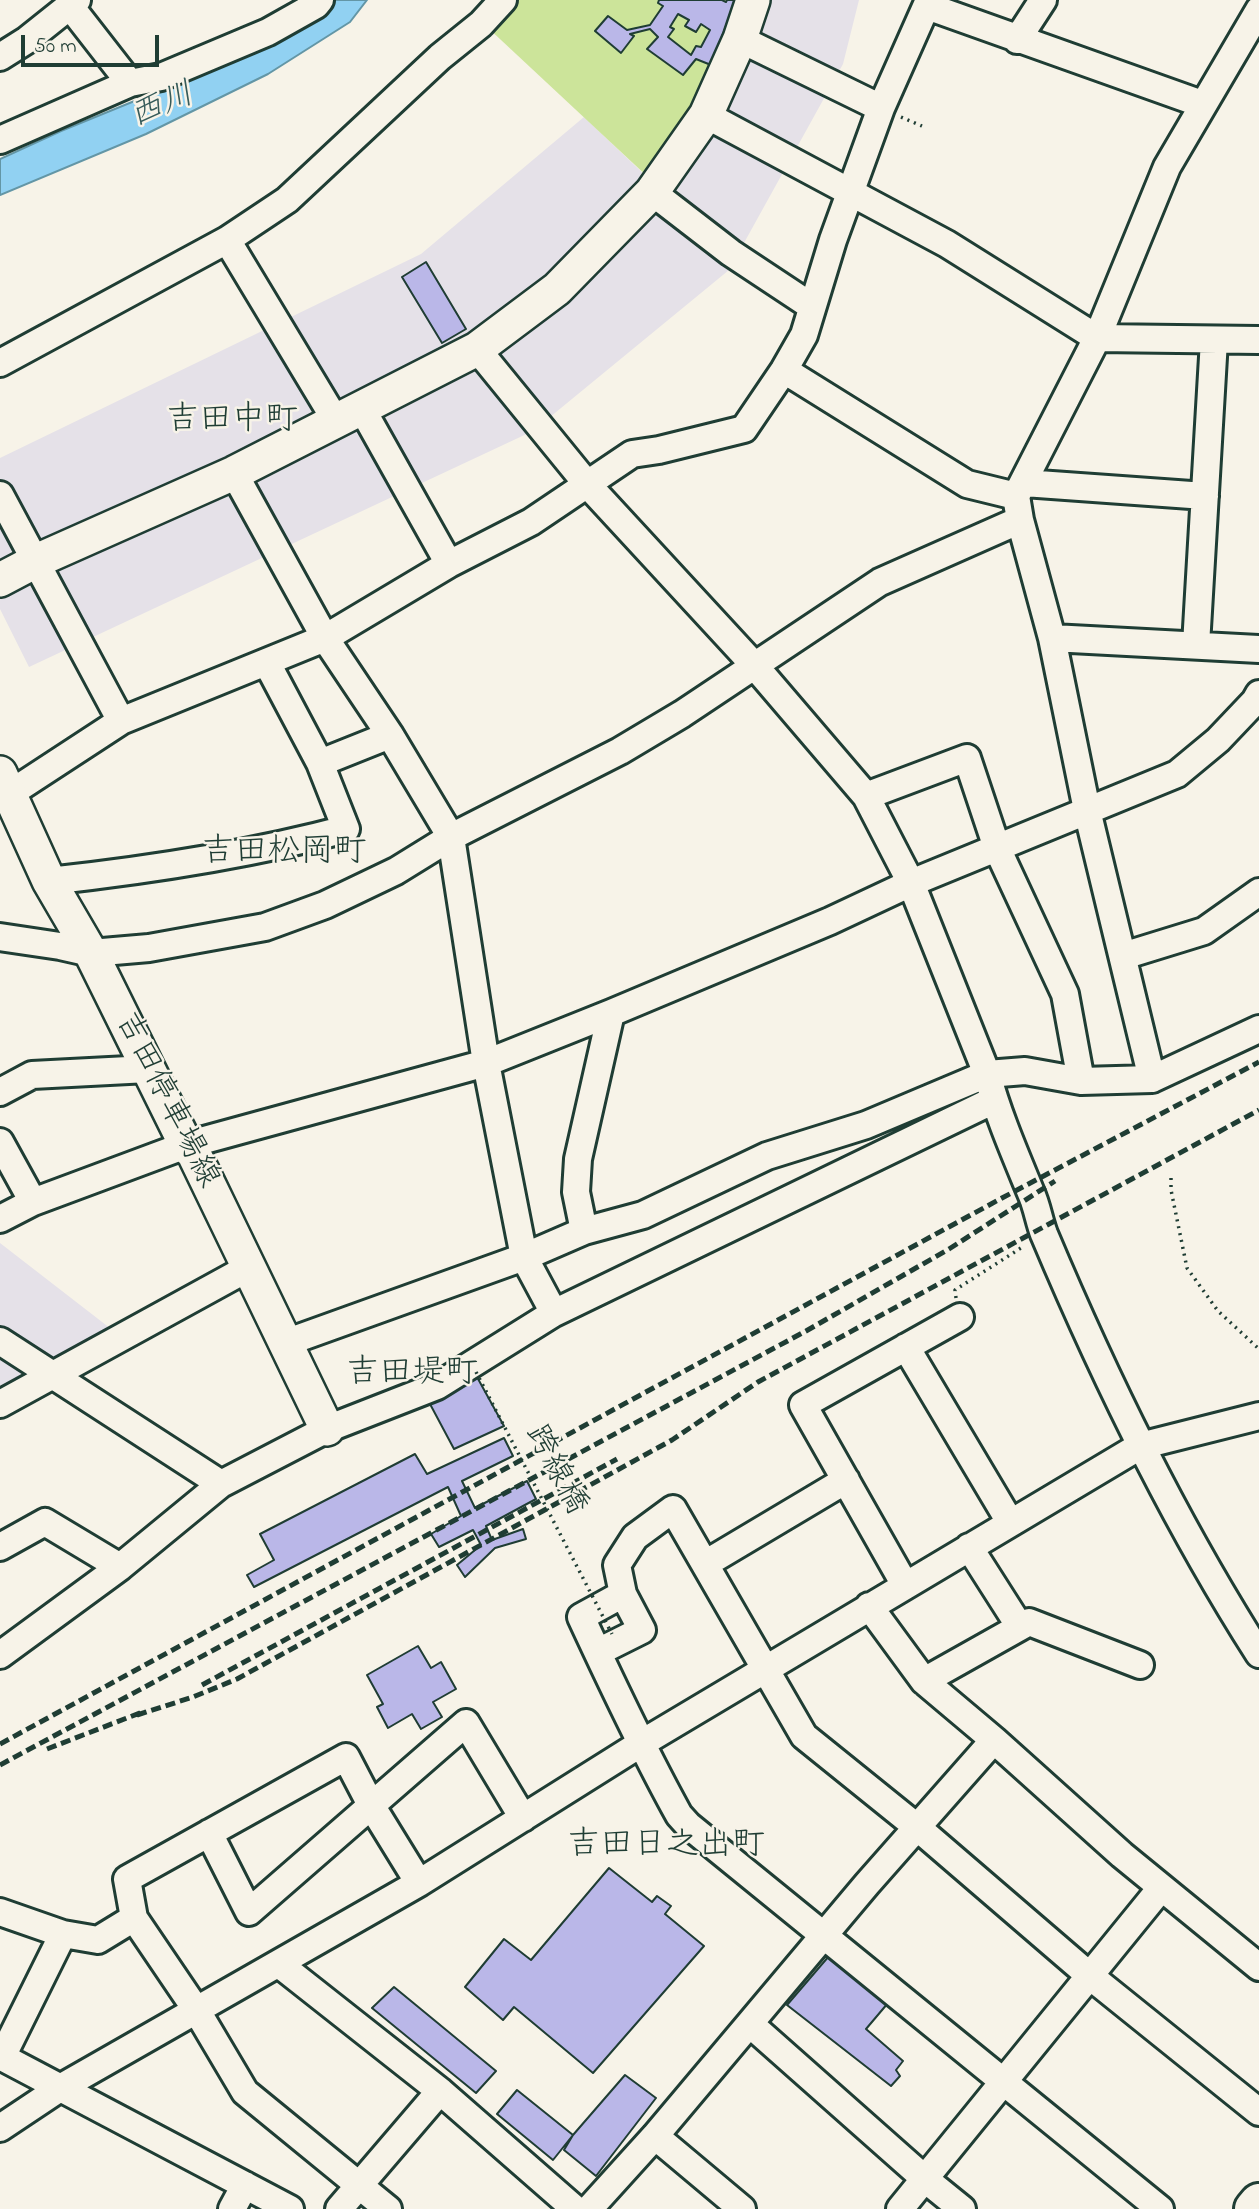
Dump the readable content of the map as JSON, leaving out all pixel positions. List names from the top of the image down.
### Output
{
  "streets": {
    "main road": ["吉田停車場線"],
    "path": ["跨線橋"]
  },
  "districts": [
    "吉田中町",
    "吉田松岡町",
    "吉田堤町",
    "吉田日之出町"
  ],
  "water": ["西川"],
  "scale_bar": "50 m"
}
